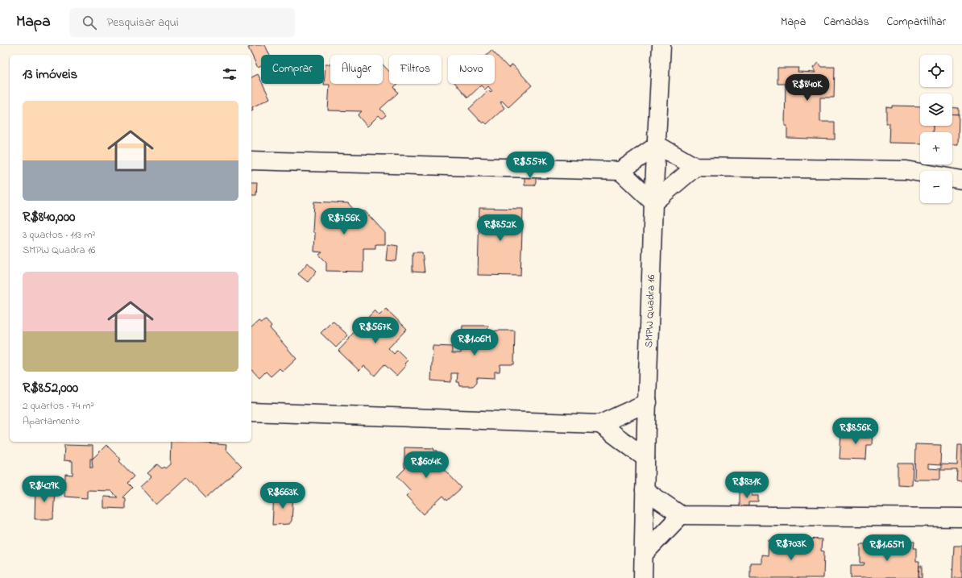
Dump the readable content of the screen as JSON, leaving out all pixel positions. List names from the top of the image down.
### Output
{
  "streets": {
    "street": ["SMPW Quadra 16"]
  },
  "page": {
    "header": "Mapa",
    "search": "Pesquisar aqui",
    "nav": ["Mapa", "Camadas", "Compartilhar"],
    "map_buttons": ["+", "−"],
    "chip": [
      "Comprar",
      "Alugar",
      "Filtros",
      "Novo"
    ],
    "heading": "13 imóveis",
    "price": [
      "R$840K",
      "R$557K",
      "R$756K",
      "R$852K",
      "R$567K",
      "R$1.06M",
      "R$856K",
      "R$604K",
      "R$831K",
      "R$429K",
      "R$663K",
      "R$703K",
      "R$1.65M"
    ],
    "list": [
      {
        "name": "R$840,000",
        "note": "3 quartos · 113 m² · SMPW Quadra 16"
      },
      {
        "name": "R$852,000",
        "note": "2 quartos · 74 m² · Apartamento"
      }
    ]
  }
}
